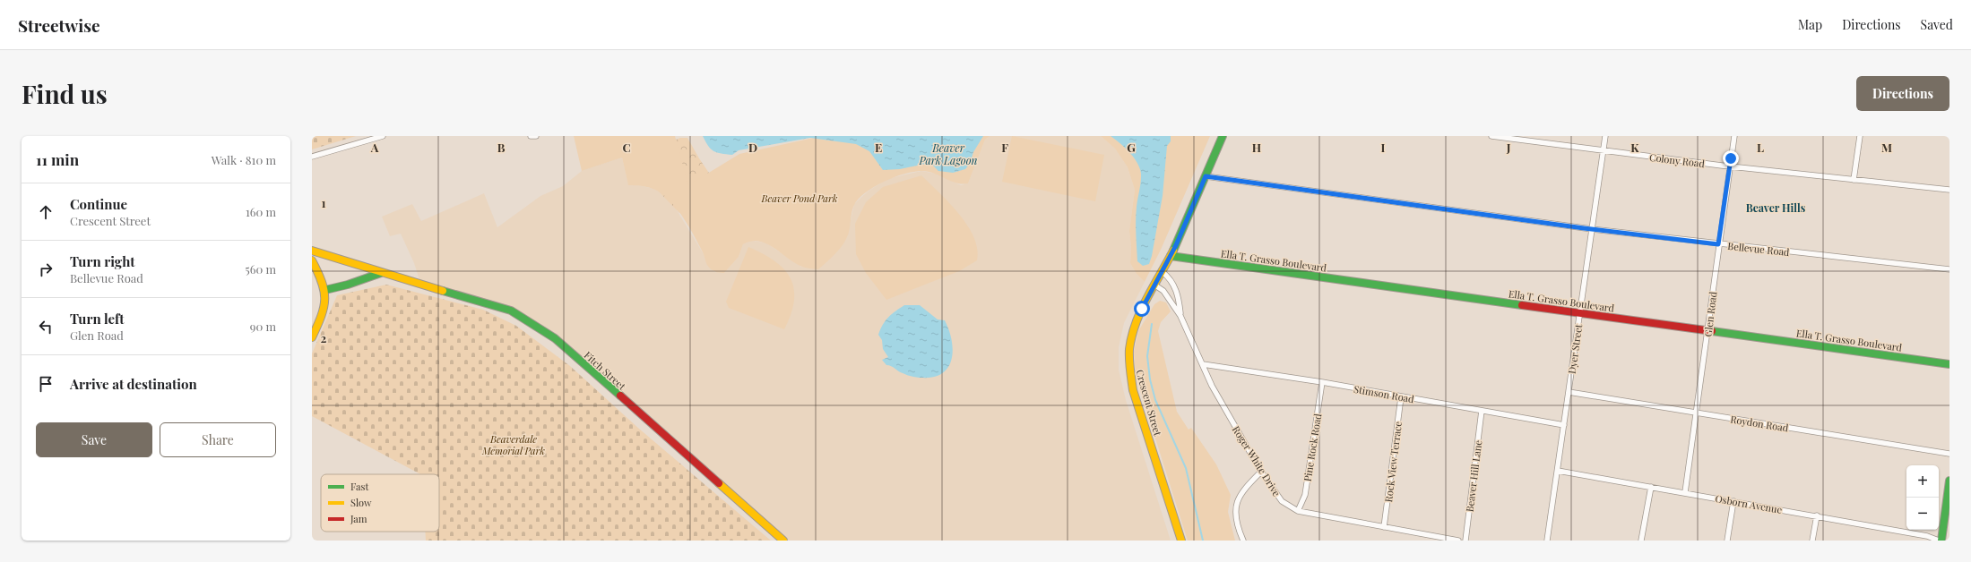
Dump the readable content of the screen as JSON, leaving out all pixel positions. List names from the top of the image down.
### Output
{
  "streets": {
    "main road": ["Ella T. Grasso Boulevard", "Fitch Street", "Crescent Street"],
    "street": [
      "Colony Road",
      "Bellevue Road",
      "Glen Road",
      "Dyer Street",
      "Stimson Road",
      "Roydon Road",
      "Pine Rock Road",
      "Roger White Drive",
      "Rock View Terrace",
      "Beaver Hill Lane",
      "Osborn Avenue"
    ]
  },
  "crossings": [
    ["Colony Road", "Glen Road"],
    ["Colony Road", "Dyer Street"],
    ["Bellevue Road", "Glen Road"],
    ["Bellevue Road", "Dyer Street"],
    ["Bellevue Road", "Crescent Street"],
    ["Ella T. Grasso Boulevard", "Glen Road"],
    ["Ella T. Grasso Boulevard", "Dyer Street"],
    ["Ella T. Grasso Boulevard", "Crescent Street"],
    ["Glen Road", "Roydon Road"],
    ["Glen Road", "Osborn Avenue"],
    ["Dyer Street", "Stimson Road"],
    ["Dyer Street", "Roydon Road"],
    ["Dyer Street", "Osborn Avenue"],
    ["Stimson Road", "Pine Rock Road"],
    ["Stimson Road", "Roger White Drive"],
    ["Stimson Road", "Rock View Terrace"],
    ["Stimson Road", "Beaver Hill Lane"],
    ["Crescent Street", "Roger White Drive"],
    ["Pine Rock Road", "Roger White Drive"],
    ["Roger White Drive", "Rock View Terrace"]
  ],
  "districts": ["Beaver Hills"],
  "water": ["Beaver Park Lagoon"],
  "parks": ["Beaver Pond Park", "Beaverdale Memorial Park"],
  "legend": ["Fast", "Slow", "Jam"],
  "page": {
    "header": "Streetwise",
    "nav": ["Map", "Directions", "Saved"],
    "buttons": [
      "Directions",
      ["Save", "Share"]
    ],
    "title": "Find us",
    "heading": ["11 min", "Walk · 810 m"],
    "list": [
      ["Continue", "Crescent Street", "160 m"],
      ["Turn right", "Bellevue Road", "560 m"],
      ["Turn left", "Glen Road", "90 m"],
      "Arrive at destination"
    ],
    "map_buttons": ["+", "−"]
  },
  "grid": {
    "columns": [
      "A",
      "B",
      "C",
      "D",
      "E",
      "F",
      "G",
      "H",
      "I",
      "J",
      "K",
      "L",
      "M"
    ],
    "rows": ["1", "2"]
  }
}
